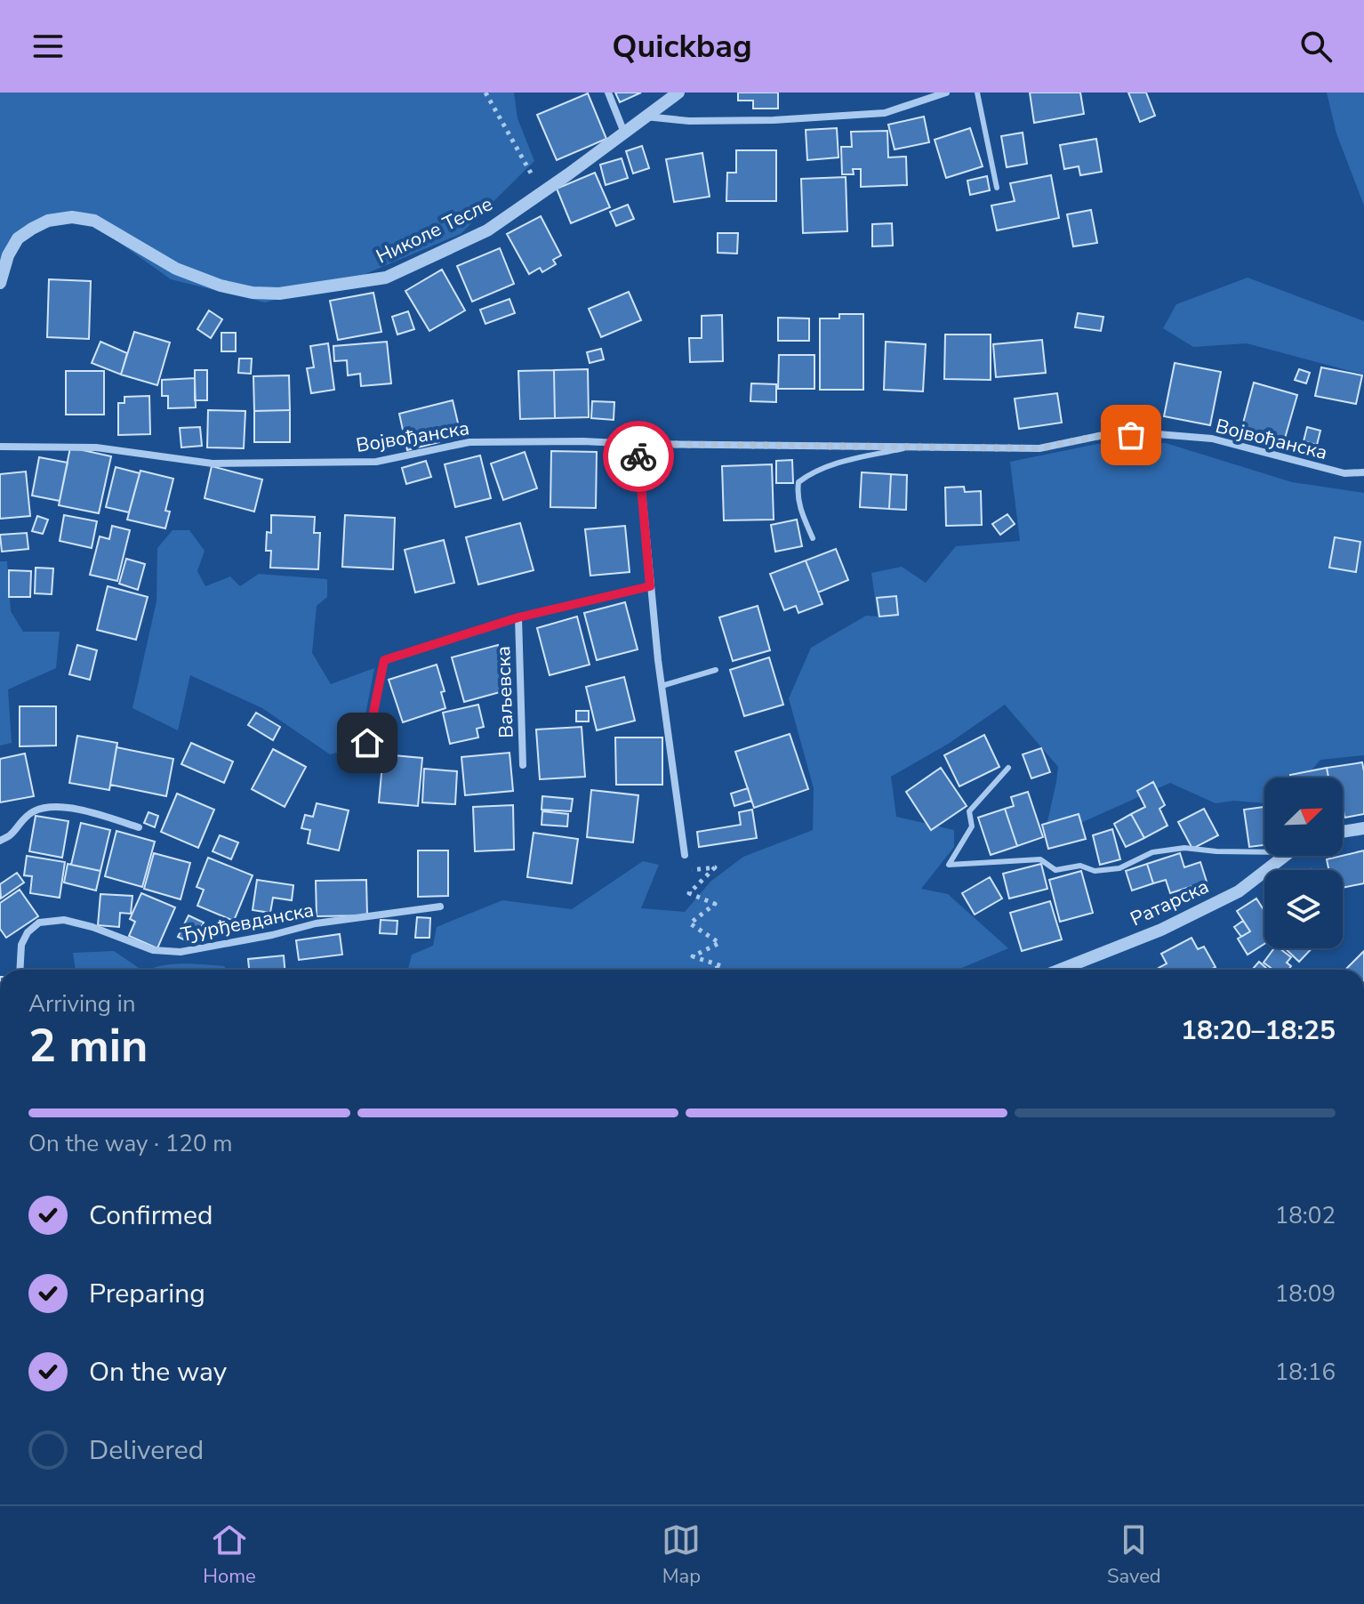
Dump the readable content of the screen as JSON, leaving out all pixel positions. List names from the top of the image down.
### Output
{
  "streets": {
    "street": [
      "Николе Тесле",
      "Војвођанска",
      "Ваљевска",
      "Ратарска",
      "Ђурђевданска"
    ]
  },
  "north": "top right",
  "page": {
    "header": "Quickbag",
    "heading": ["2 min", "Arriving in", "18:20–18:25"],
    "bar": "On the way · 120 m",
    "list": [
      ["Confirmed", "18:02"],
      ["Preparing", "18:09"],
      ["On the way", "18:16"],
      "Delivered"
    ],
    "tabs": ["Home", "Map", "Saved"]
  }
}
